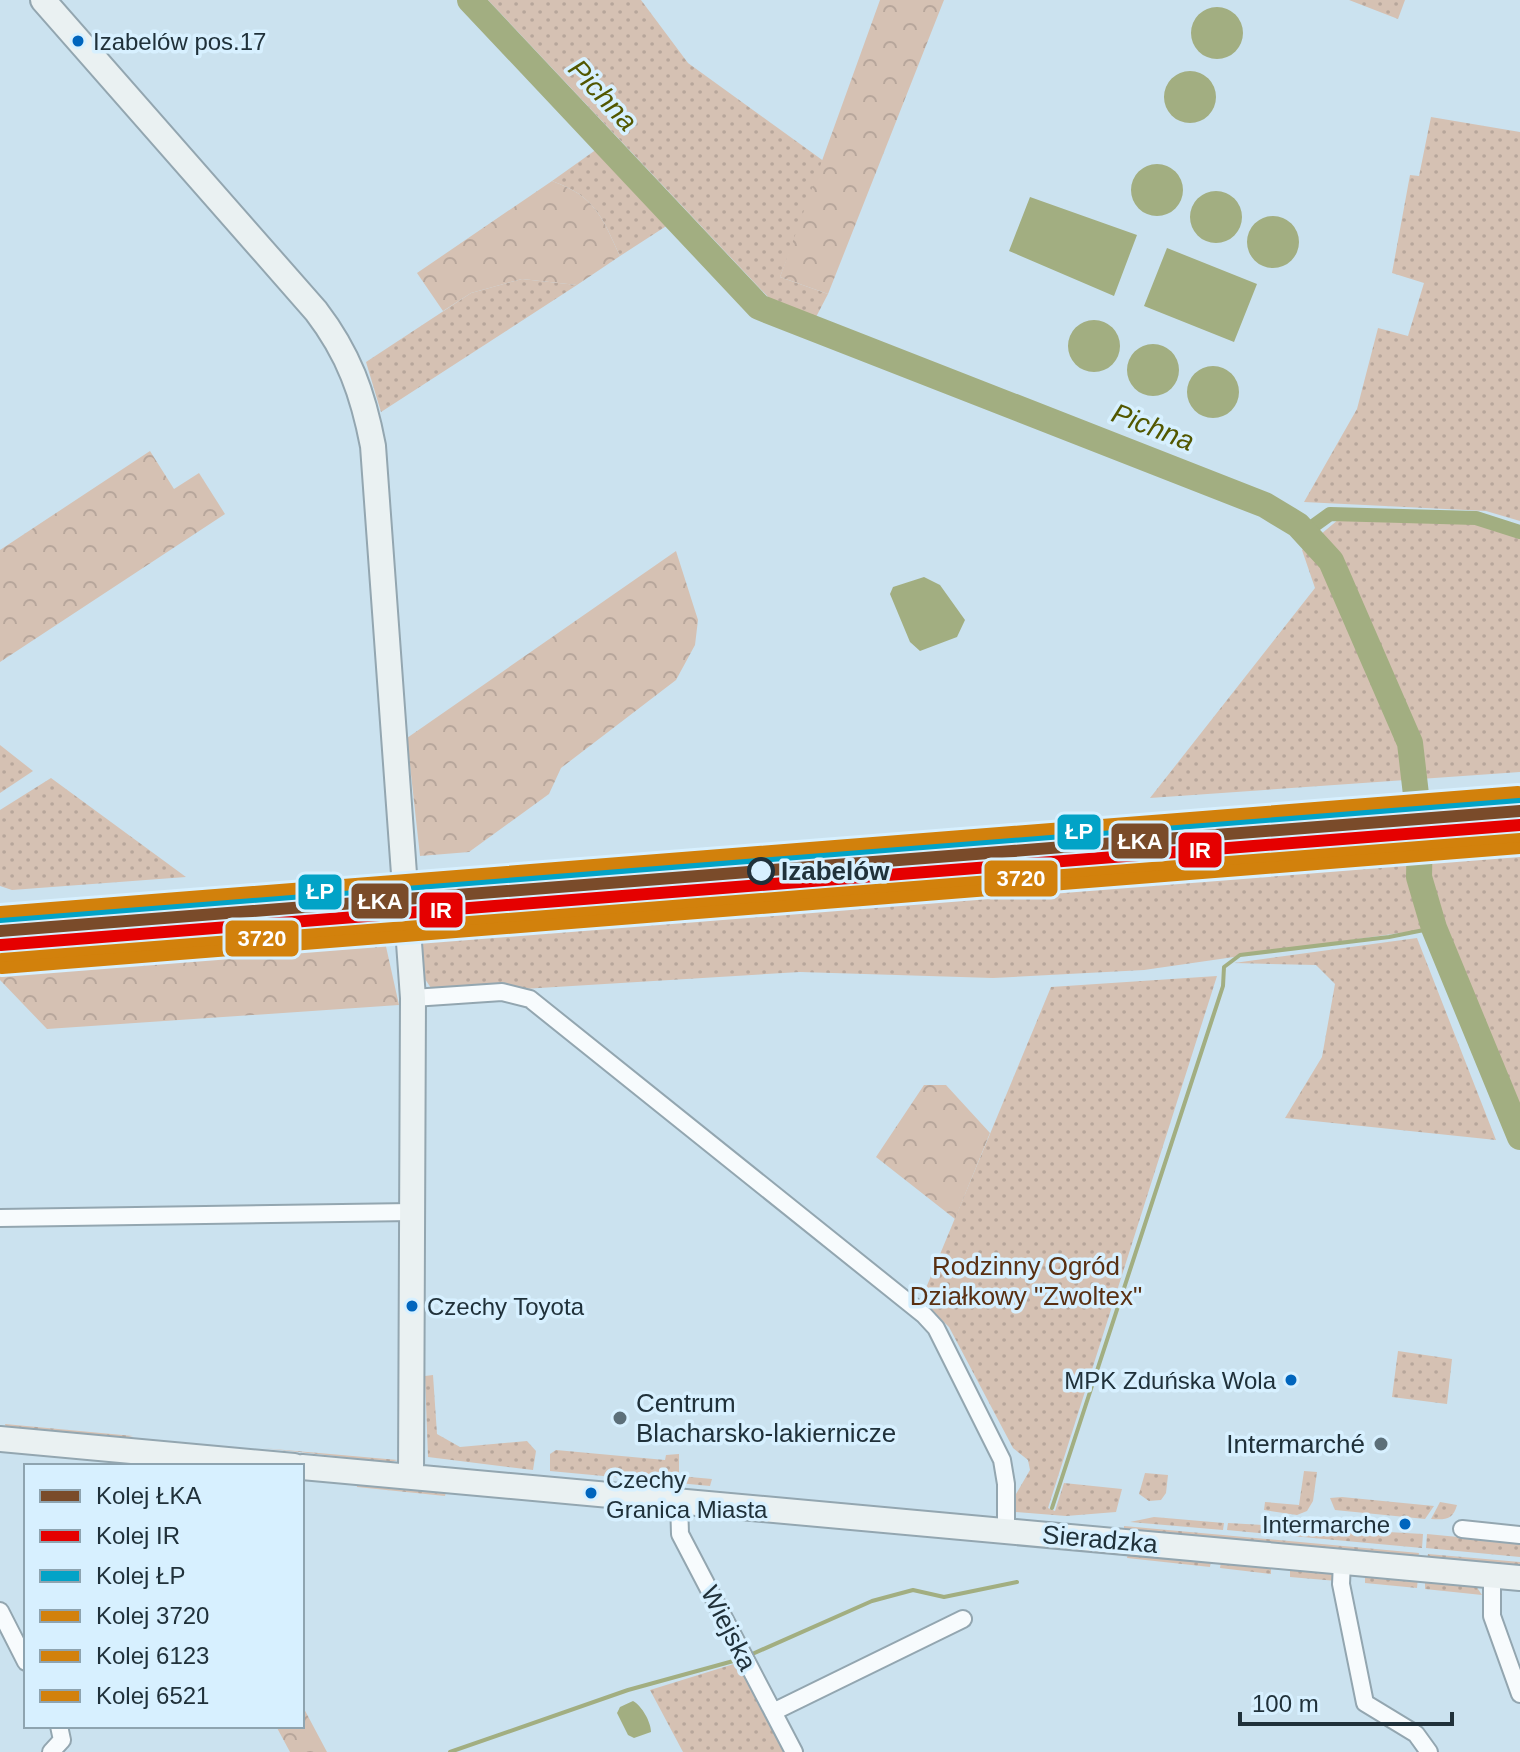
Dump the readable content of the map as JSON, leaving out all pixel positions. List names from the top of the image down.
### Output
{
  "streets": {
    "street": ["Sieradzka", "Wiejska"]
  },
  "crossings": [
    ["Sieradzka", "Wiejska"]
  ],
  "water": ["Pichna"],
  "parks": ["Rodzinny Ogród Działkowy \"Zwoltex\""],
  "places": [
    "Izabelów pos.17",
    "Izabelów",
    "Czechy Toyota",
    "MPK Zduńska Wola",
    "Centrum Blacharsko-lakiernicze",
    "Intermarché",
    "Czechy Granica Miasta",
    "Intermarche"
  ],
  "lines": [
    "rail line 6521",
    "rail line ŁP",
    "rail line ŁKA",
    "rail line IR",
    "rail line 3720",
    "rail line 6123"
  ],
  "legend": [
    "Kolej ŁKA",
    "Kolej IR",
    "Kolej ŁP",
    "Kolej 3720",
    "Kolej 6123",
    "Kolej 6521"
  ],
  "scale_bar": "100 m"
}
